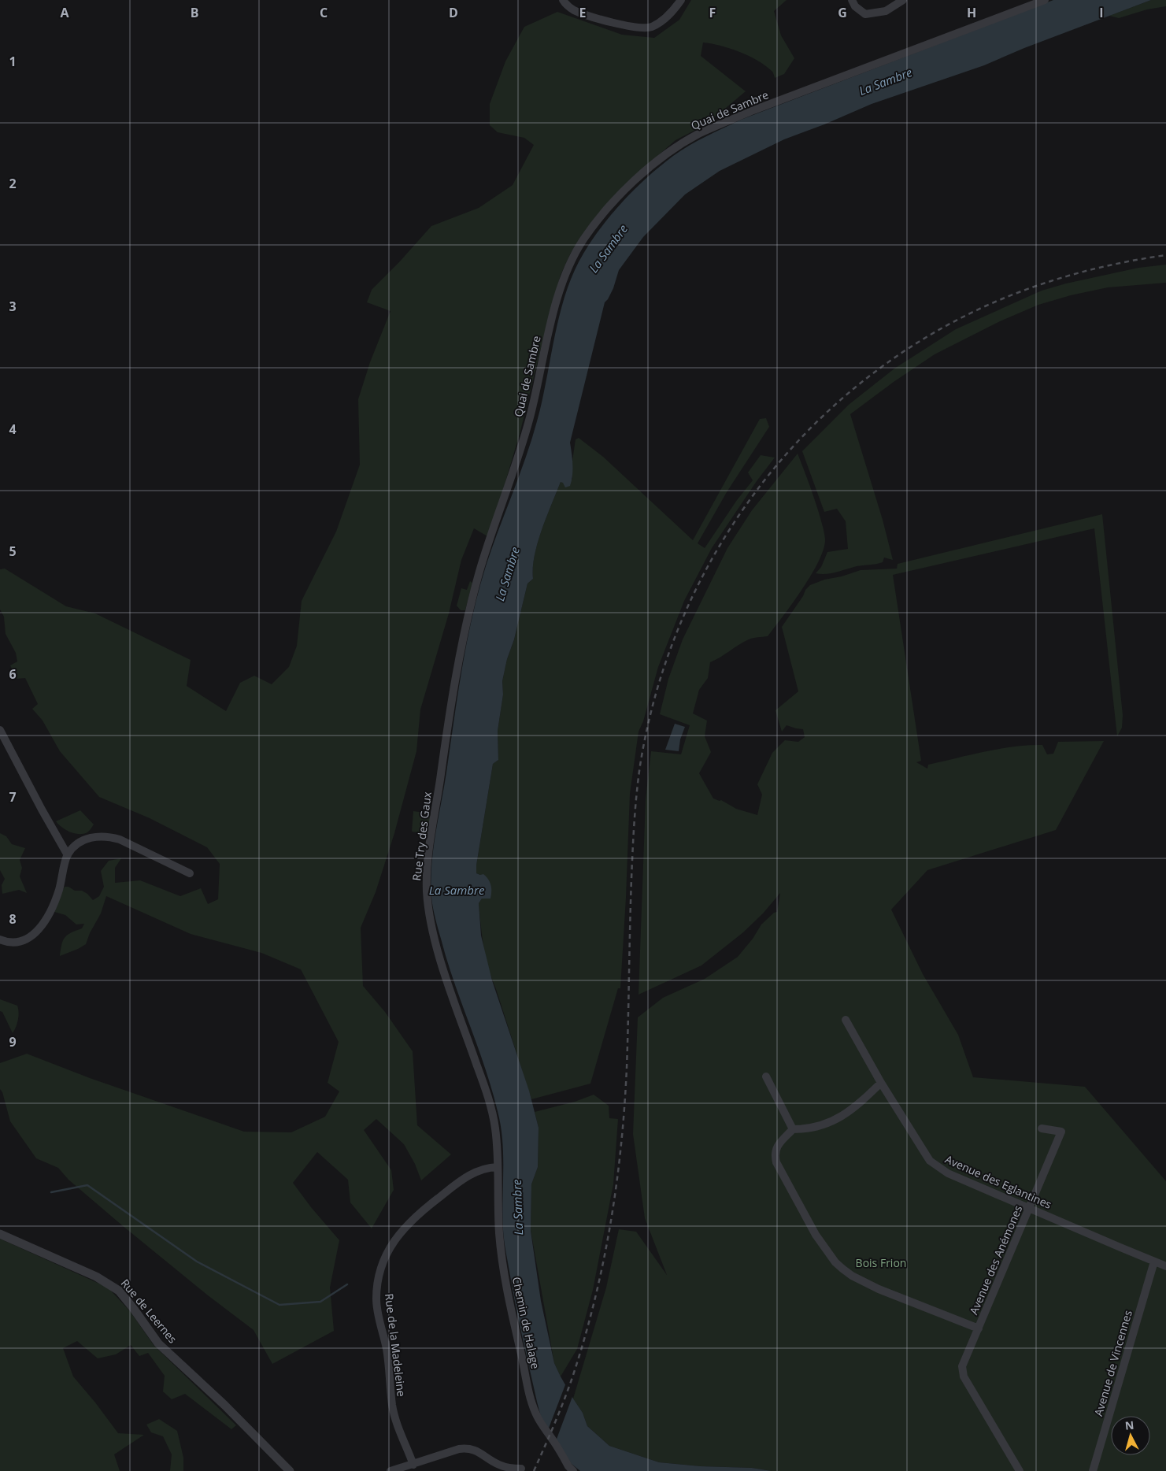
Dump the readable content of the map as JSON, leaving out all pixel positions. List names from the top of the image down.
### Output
{
  "streets": {
    "street": [
      "Quai de Sambre",
      "Rue Try des Gaux",
      "Avenue des Eglantines",
      "Avenue des Anémones",
      "Rue de Leernes",
      "Chemin de Halage",
      "Rue de la Madeleine",
      "Avenue de Vincennes"
    ]
  },
  "crossings": [
    ["Quai de Sambre", "Rue Try des Gaux"],
    ["Rue Try des Gaux", "Chemin de Halage"],
    ["Rue Try des Gaux", "Rue de la Madeleine"],
    ["Avenue des Eglantines", "Avenue des Anémones"],
    ["Avenue des Eglantines", "Avenue de Vincennes"],
    ["Chemin de Halage", "Rue de la Madeleine"]
  ],
  "water": ["La Sambre"],
  "parks": ["Bois Frion"],
  "north": "top",
  "grid": {
    "columns": [
      "A",
      "B",
      "C",
      "D",
      "E",
      "F",
      "G",
      "H",
      "I"
    ],
    "rows": [
      "1",
      "2",
      "3",
      "4",
      "5",
      "6",
      "7",
      "8",
      "9"
    ]
  }
}
